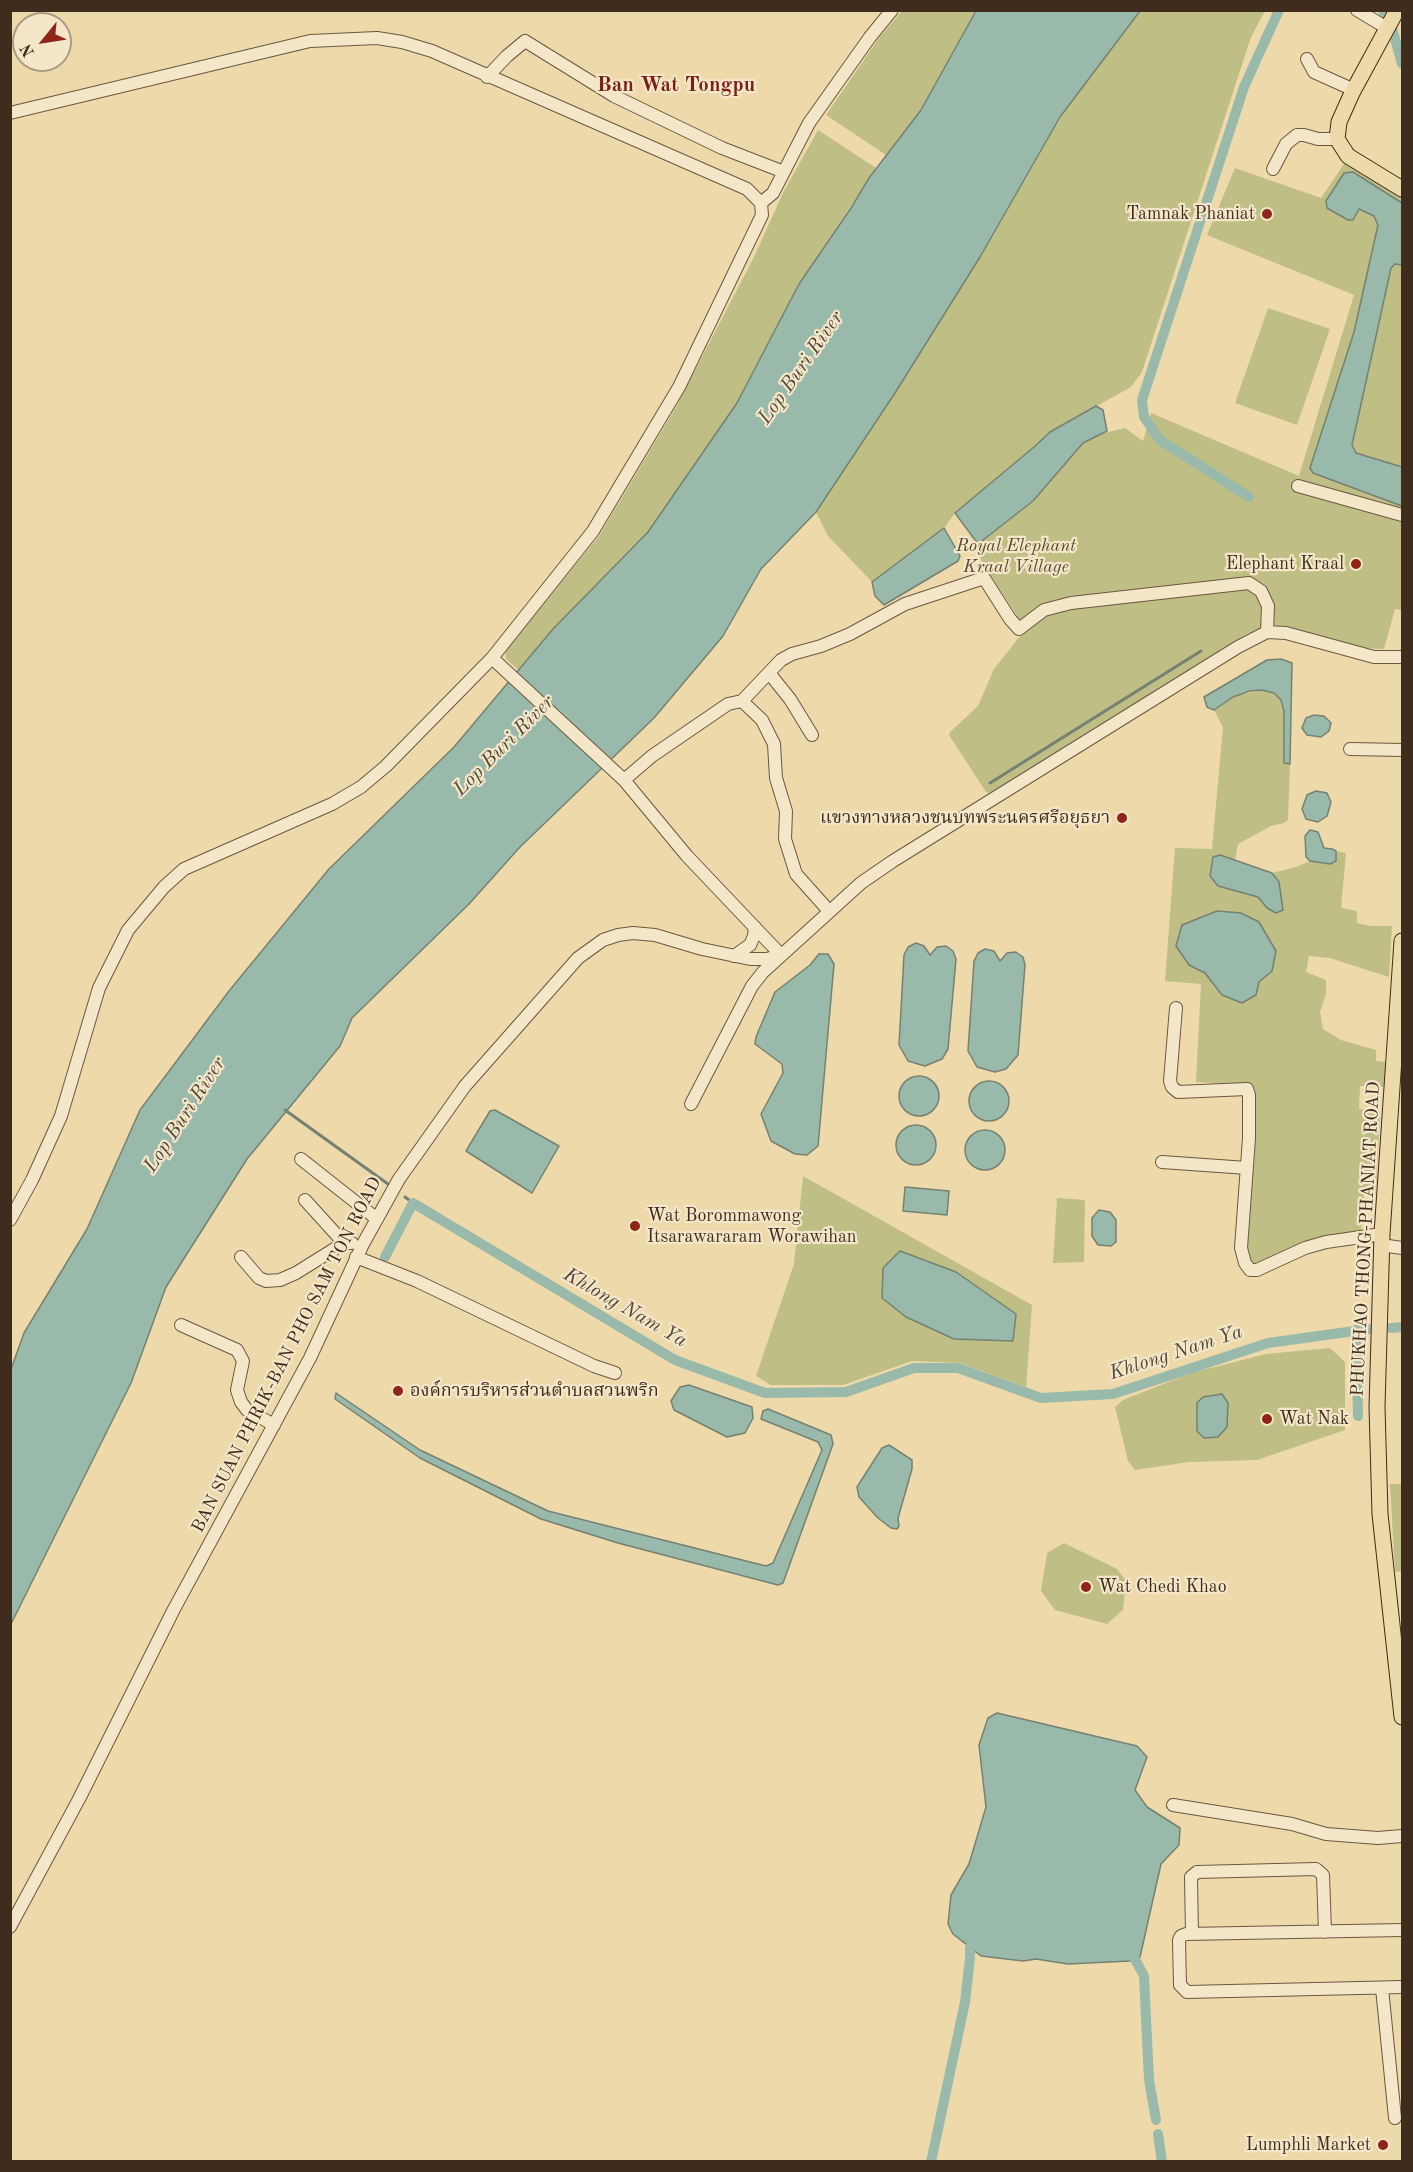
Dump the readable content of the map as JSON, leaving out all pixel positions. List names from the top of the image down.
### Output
{
  "streets": {
    "main road": ["PHUKHAO THONG-PHANIAT ROAD"],
    "street": ["BAN SUAN PHRIK-BAN PHO SAM TON ROAD"]
  },
  "districts": ["Ban Wat Tongpu"],
  "water": ["Lop Buri River", "Khlong Nam Ya"],
  "parks": ["Royal Elephant Kraal Village"],
  "places": [
    "Tamnak Phaniat",
    "Elephant Kraal",
    "แขวงทางหลวงชนบทพระนครศรีอยุธยา",
    "Wat Borommawong Itsarawararam Worawihan",
    "องค์การบริหารส่วนตำบลสวนพริก",
    "Wat Nak",
    "Wat Chedi Khao",
    "Lumphli Market"
  ],
  "north": "bottom left"
}
